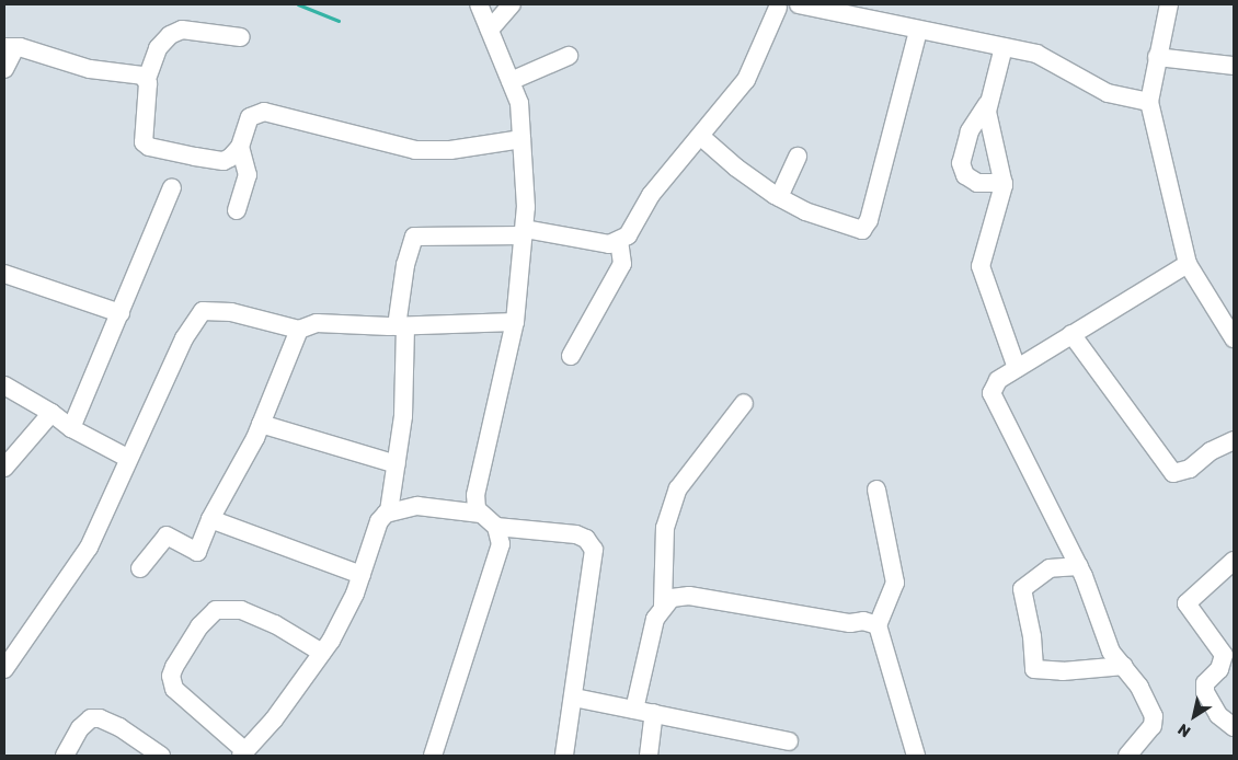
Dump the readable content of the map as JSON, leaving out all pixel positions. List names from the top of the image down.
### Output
{
  "north": "bottom left"
}
